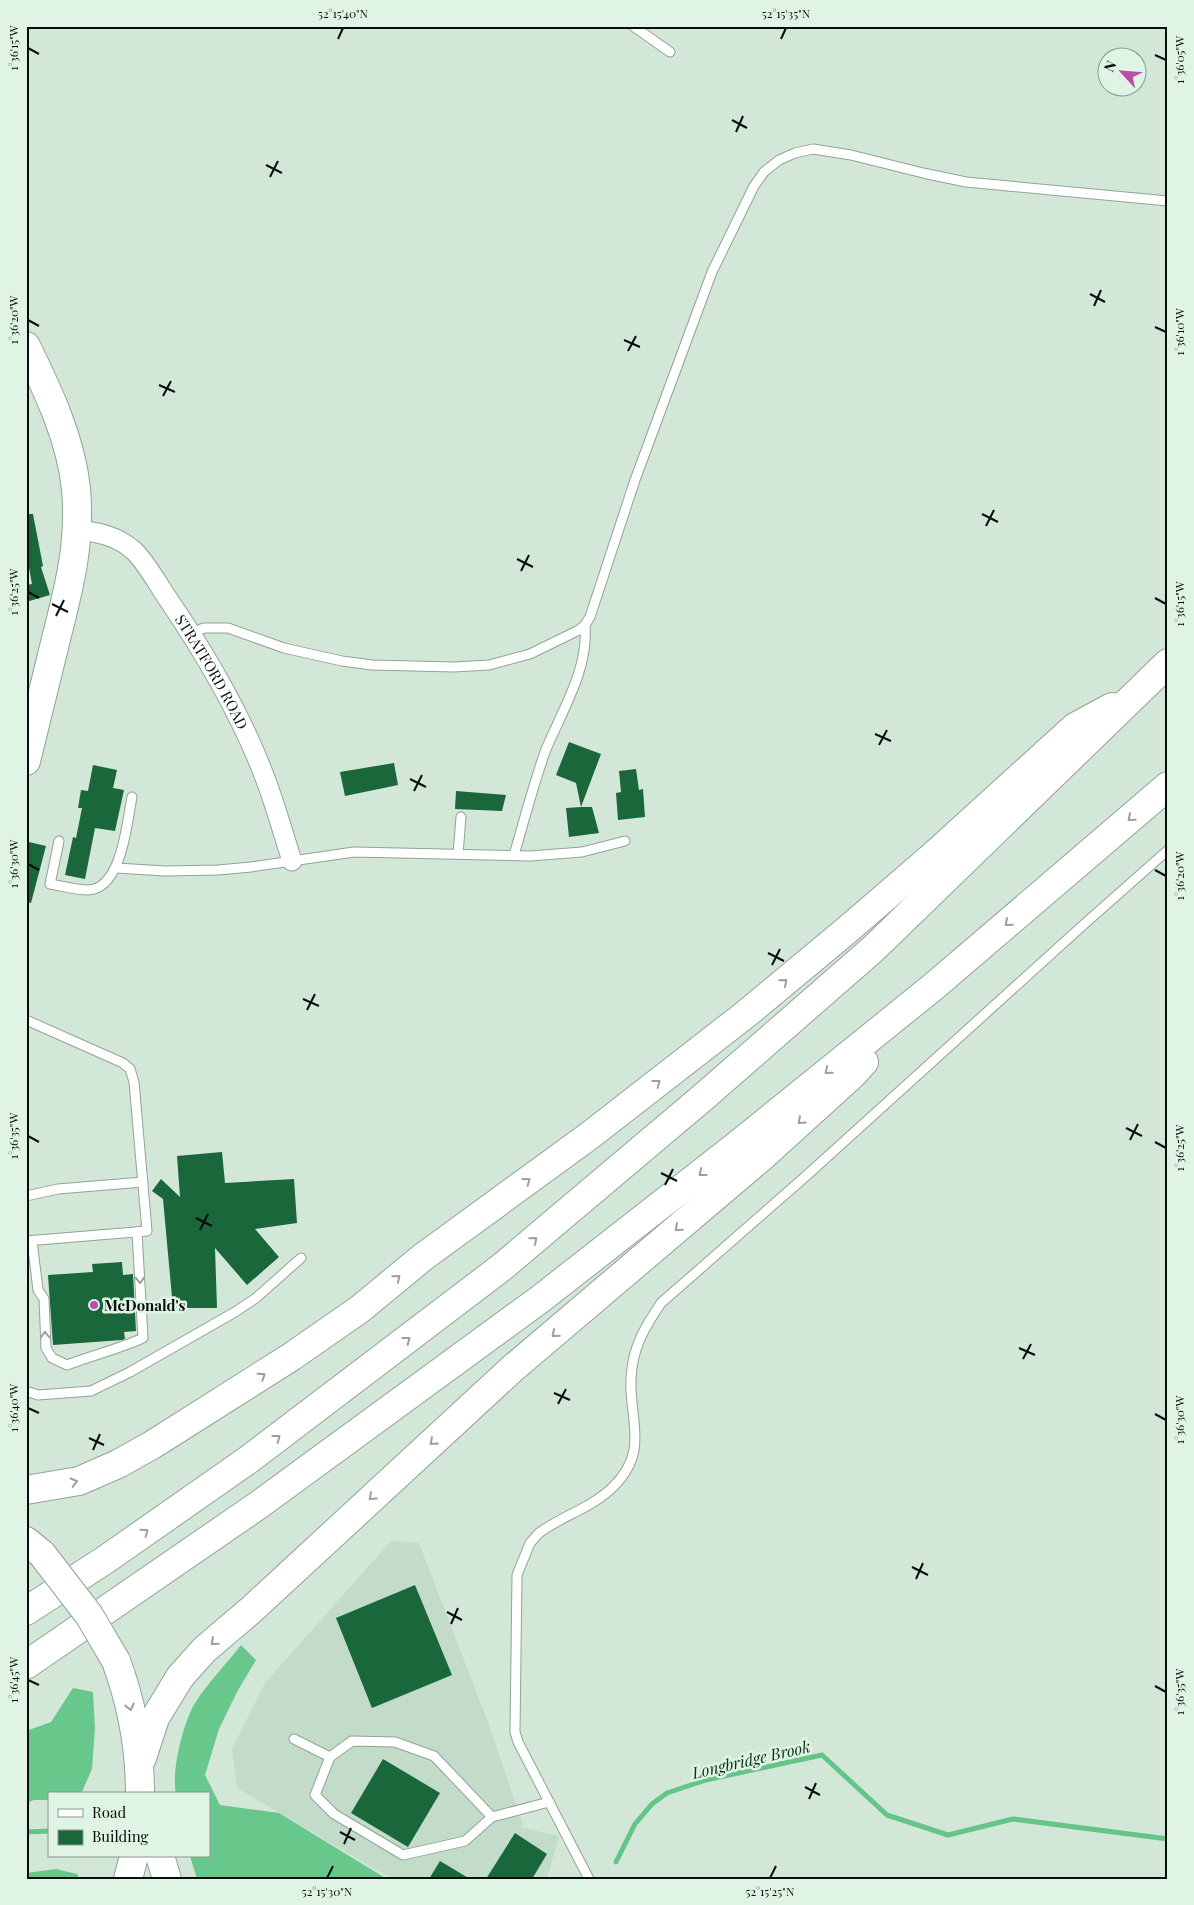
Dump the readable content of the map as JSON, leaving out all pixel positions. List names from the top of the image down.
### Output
{
  "streets": {
    "street": ["STRATFORD ROAD"]
  },
  "water": ["Longbridge Brook"],
  "places": ["McDonald's"],
  "legend": ["Road", "Building"],
  "north": "top left",
  "coordinates": [
    "52°15'40\"N",
    "52°15'35\"N",
    "1°36'15\"W",
    "1°36'05\"W",
    "1°36'20\"W",
    "1°36'10\"W",
    "1°36'25\"W",
    "1°36'30\"W",
    "1°36'35\"W",
    "1°36'40\"W",
    "1°36'45\"W",
    "52°15'30\"N",
    "52°15'25\"N"
  ]
}
